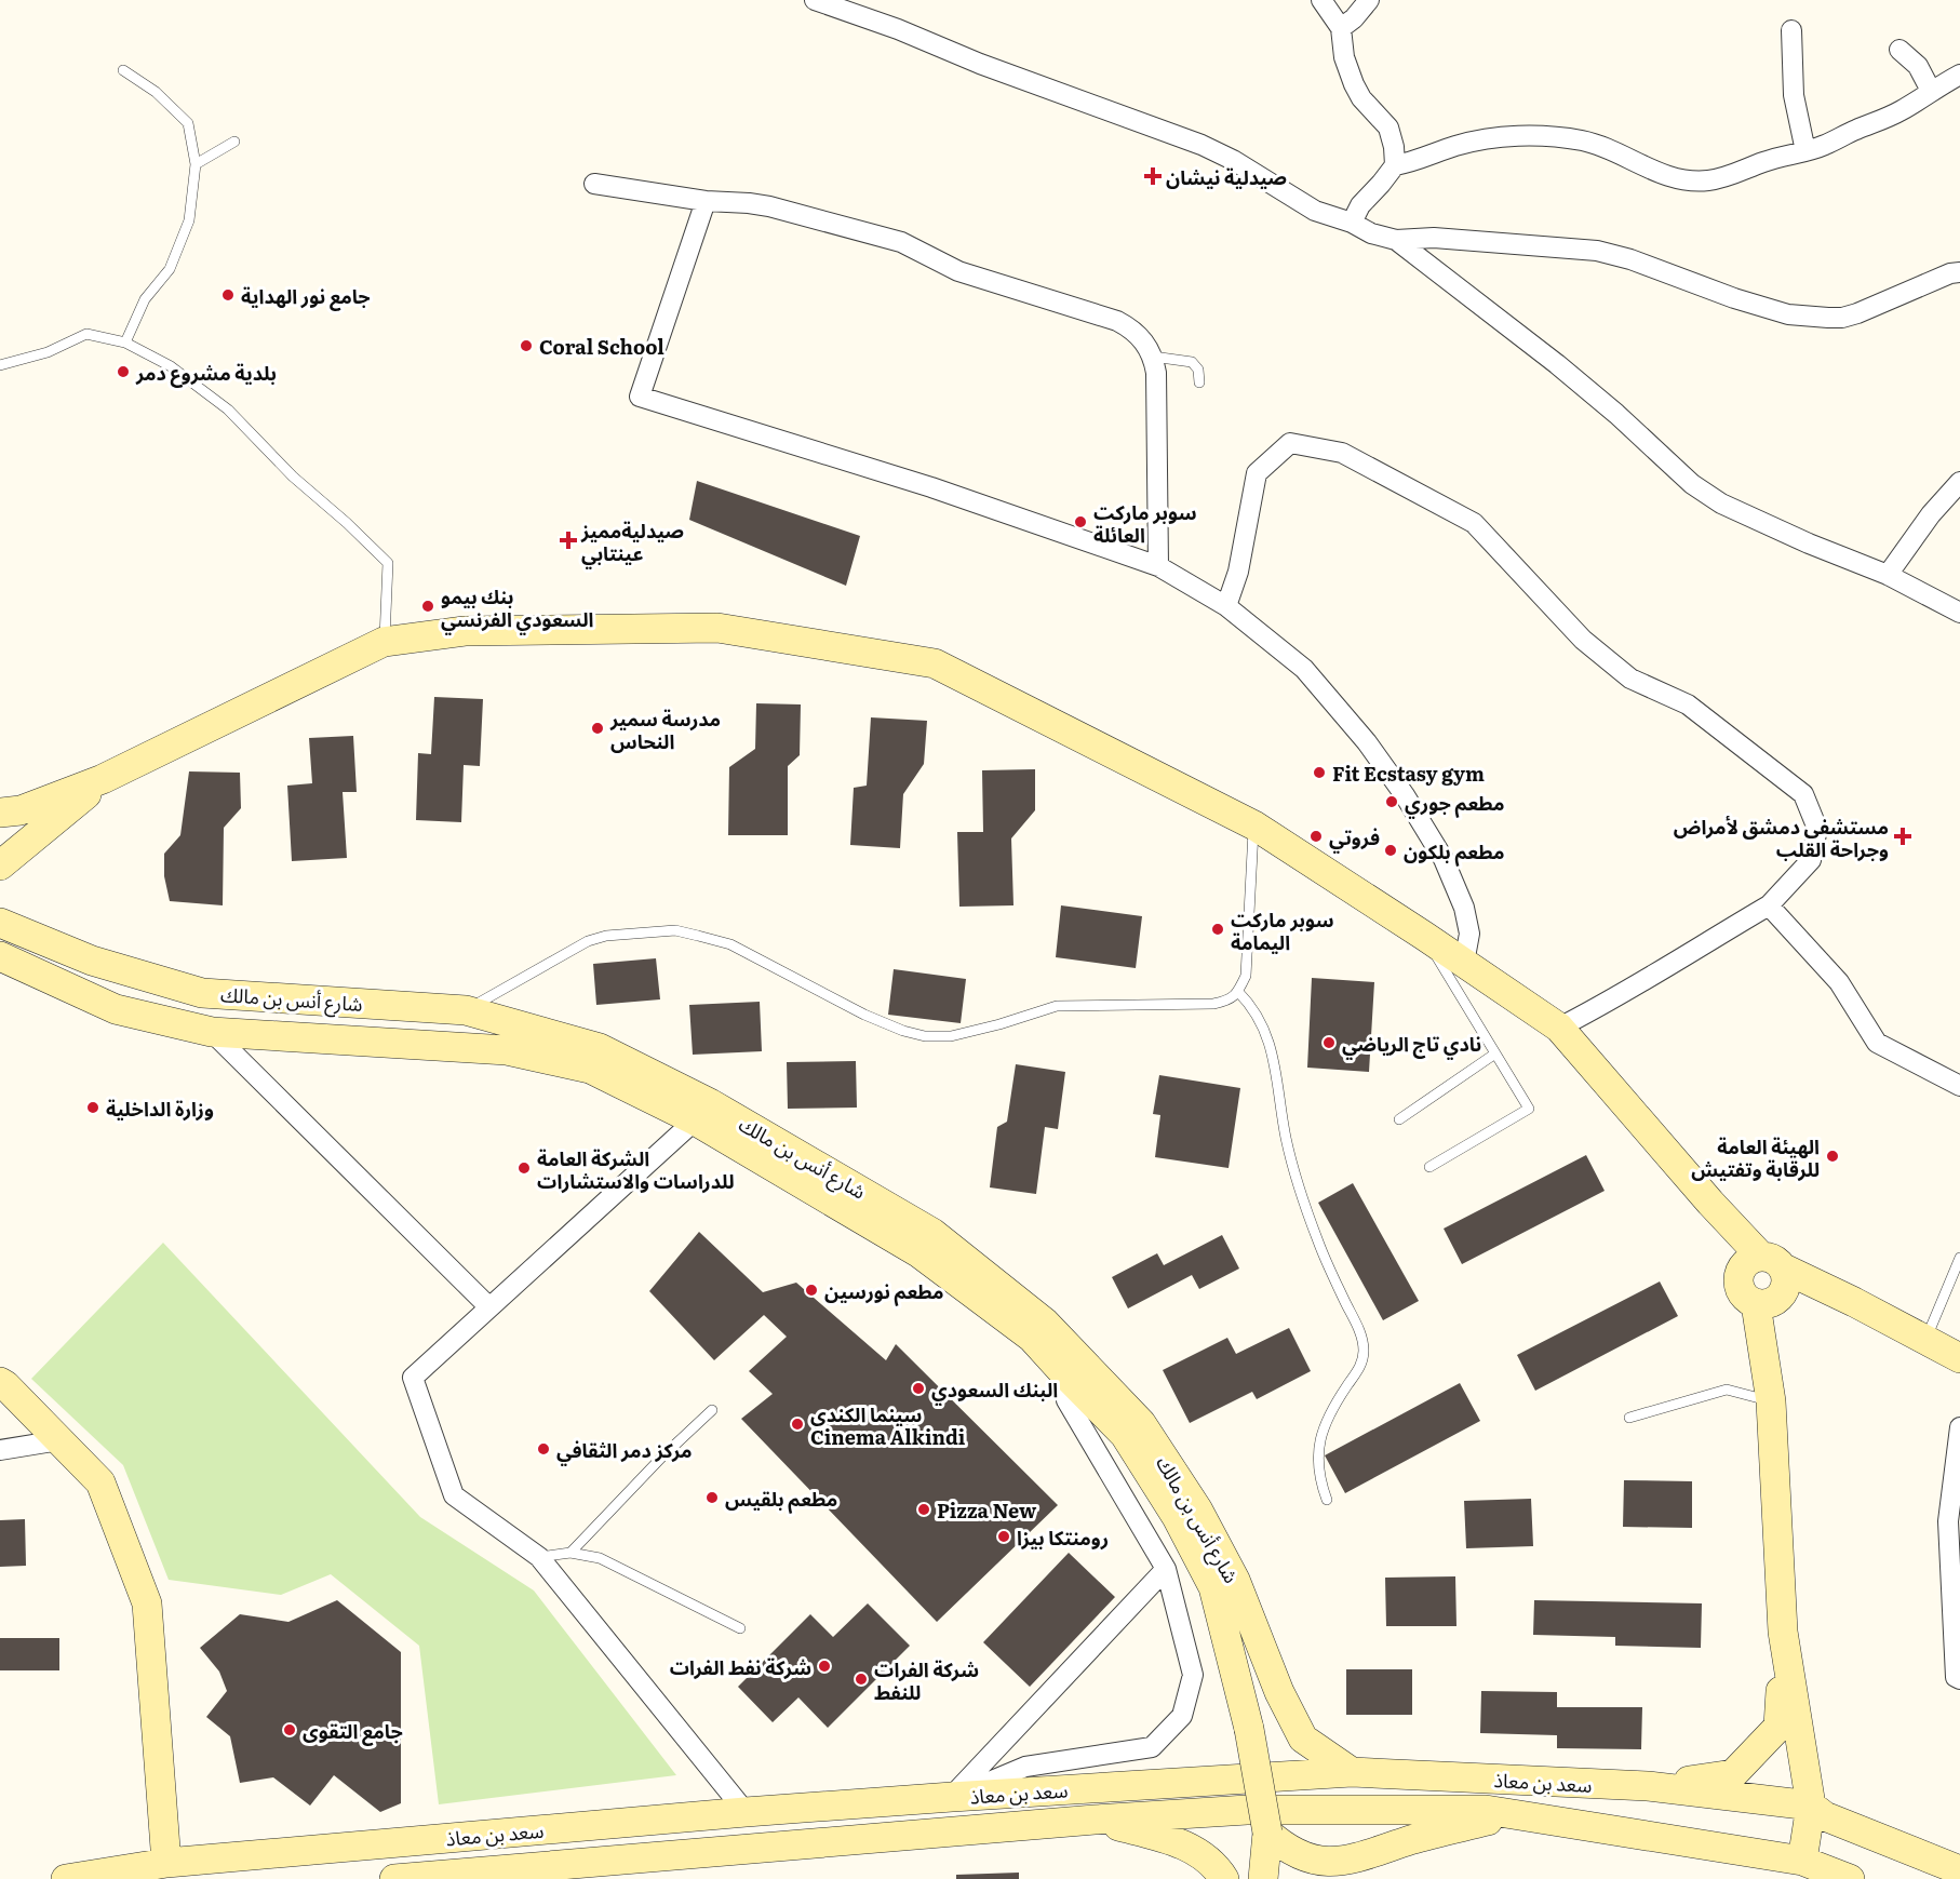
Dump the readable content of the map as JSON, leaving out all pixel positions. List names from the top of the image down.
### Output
{
  "streets": {
    "main road": ["شارع أنس بن مالك", "سعد بن معاذ"]
  },
  "crossings": [
    ["شارع أنس بن مالك", "سعد بن معاذ"]
  ],
  "places": {
    "health": ["صيدلية نيشان", "صيدليةمميز عينتابي", "مستشفى دمشق لأمراض وجراحة القلب"],
    "other": [
      "جامع نور الهداية",
      "Coral School",
      "بلدية مشروع دمر",
      "سوبر ماركت العائلة",
      "بنك بيمو السعودي الفرنسي",
      "مدرسة سمير النحاس",
      "Fit Ecstasy gym",
      "مطعم جوري",
      "فروتي",
      "مطعم بلكون",
      "سوبر ماركت اليمامة",
      "نادي تاج الرياضي",
      "وزارة الداخلية",
      "الهيئة العامة للرقابة وتفتيش",
      "الشركة العامة للدراسات والاستشارات",
      "مطعم نورسين",
      "البنك السعودي",
      "سينما الكندي Cinema Alkindi",
      "مركز دمر الثقافي",
      "مطعم بلقيس",
      "Pizza New",
      "رومنتكا بيزا",
      "شركة نفط الفرات",
      "شركة الفرات للنفط",
      "جامع التقوى"
    ]
  }
}
